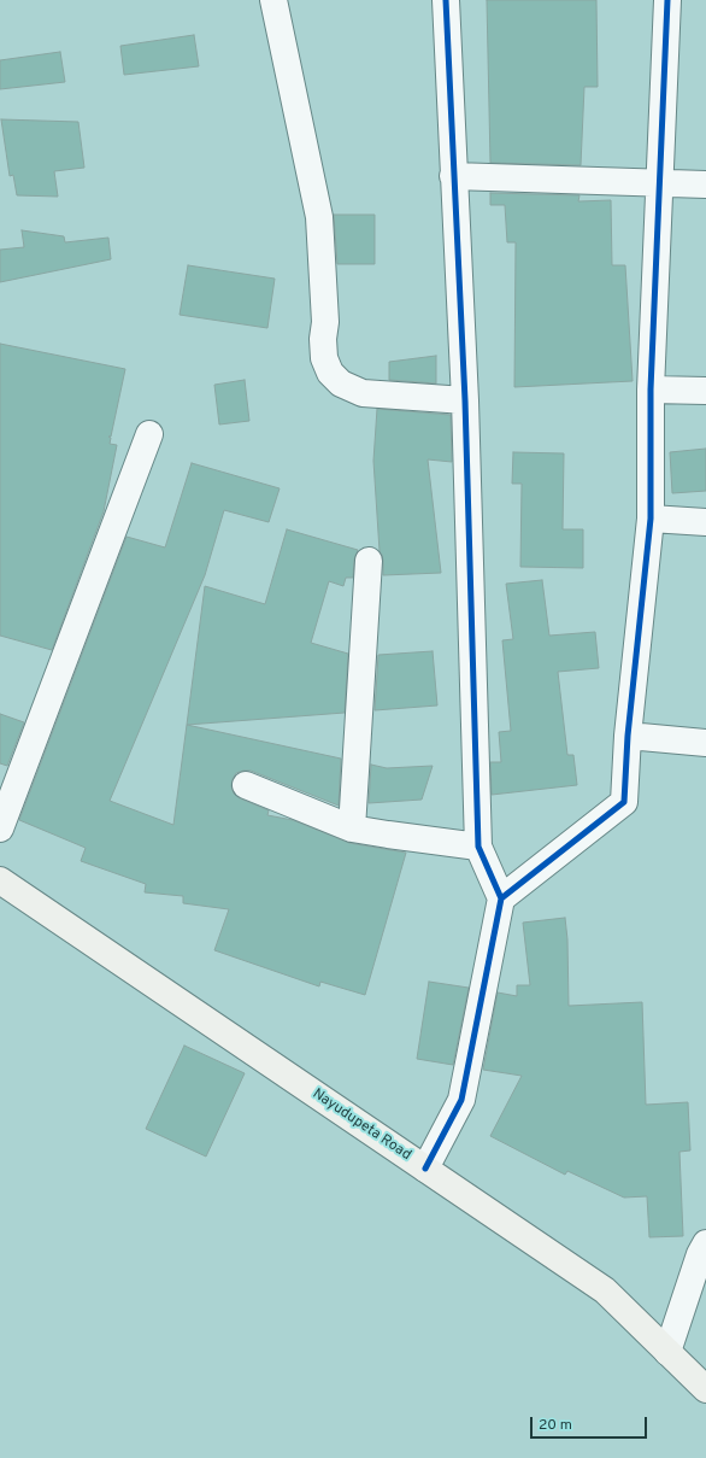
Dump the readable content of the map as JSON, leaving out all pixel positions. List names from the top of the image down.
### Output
{
  "streets": {
    "street": ["Nayudupeta Road"]
  },
  "scale_bar": "20 m"
}
